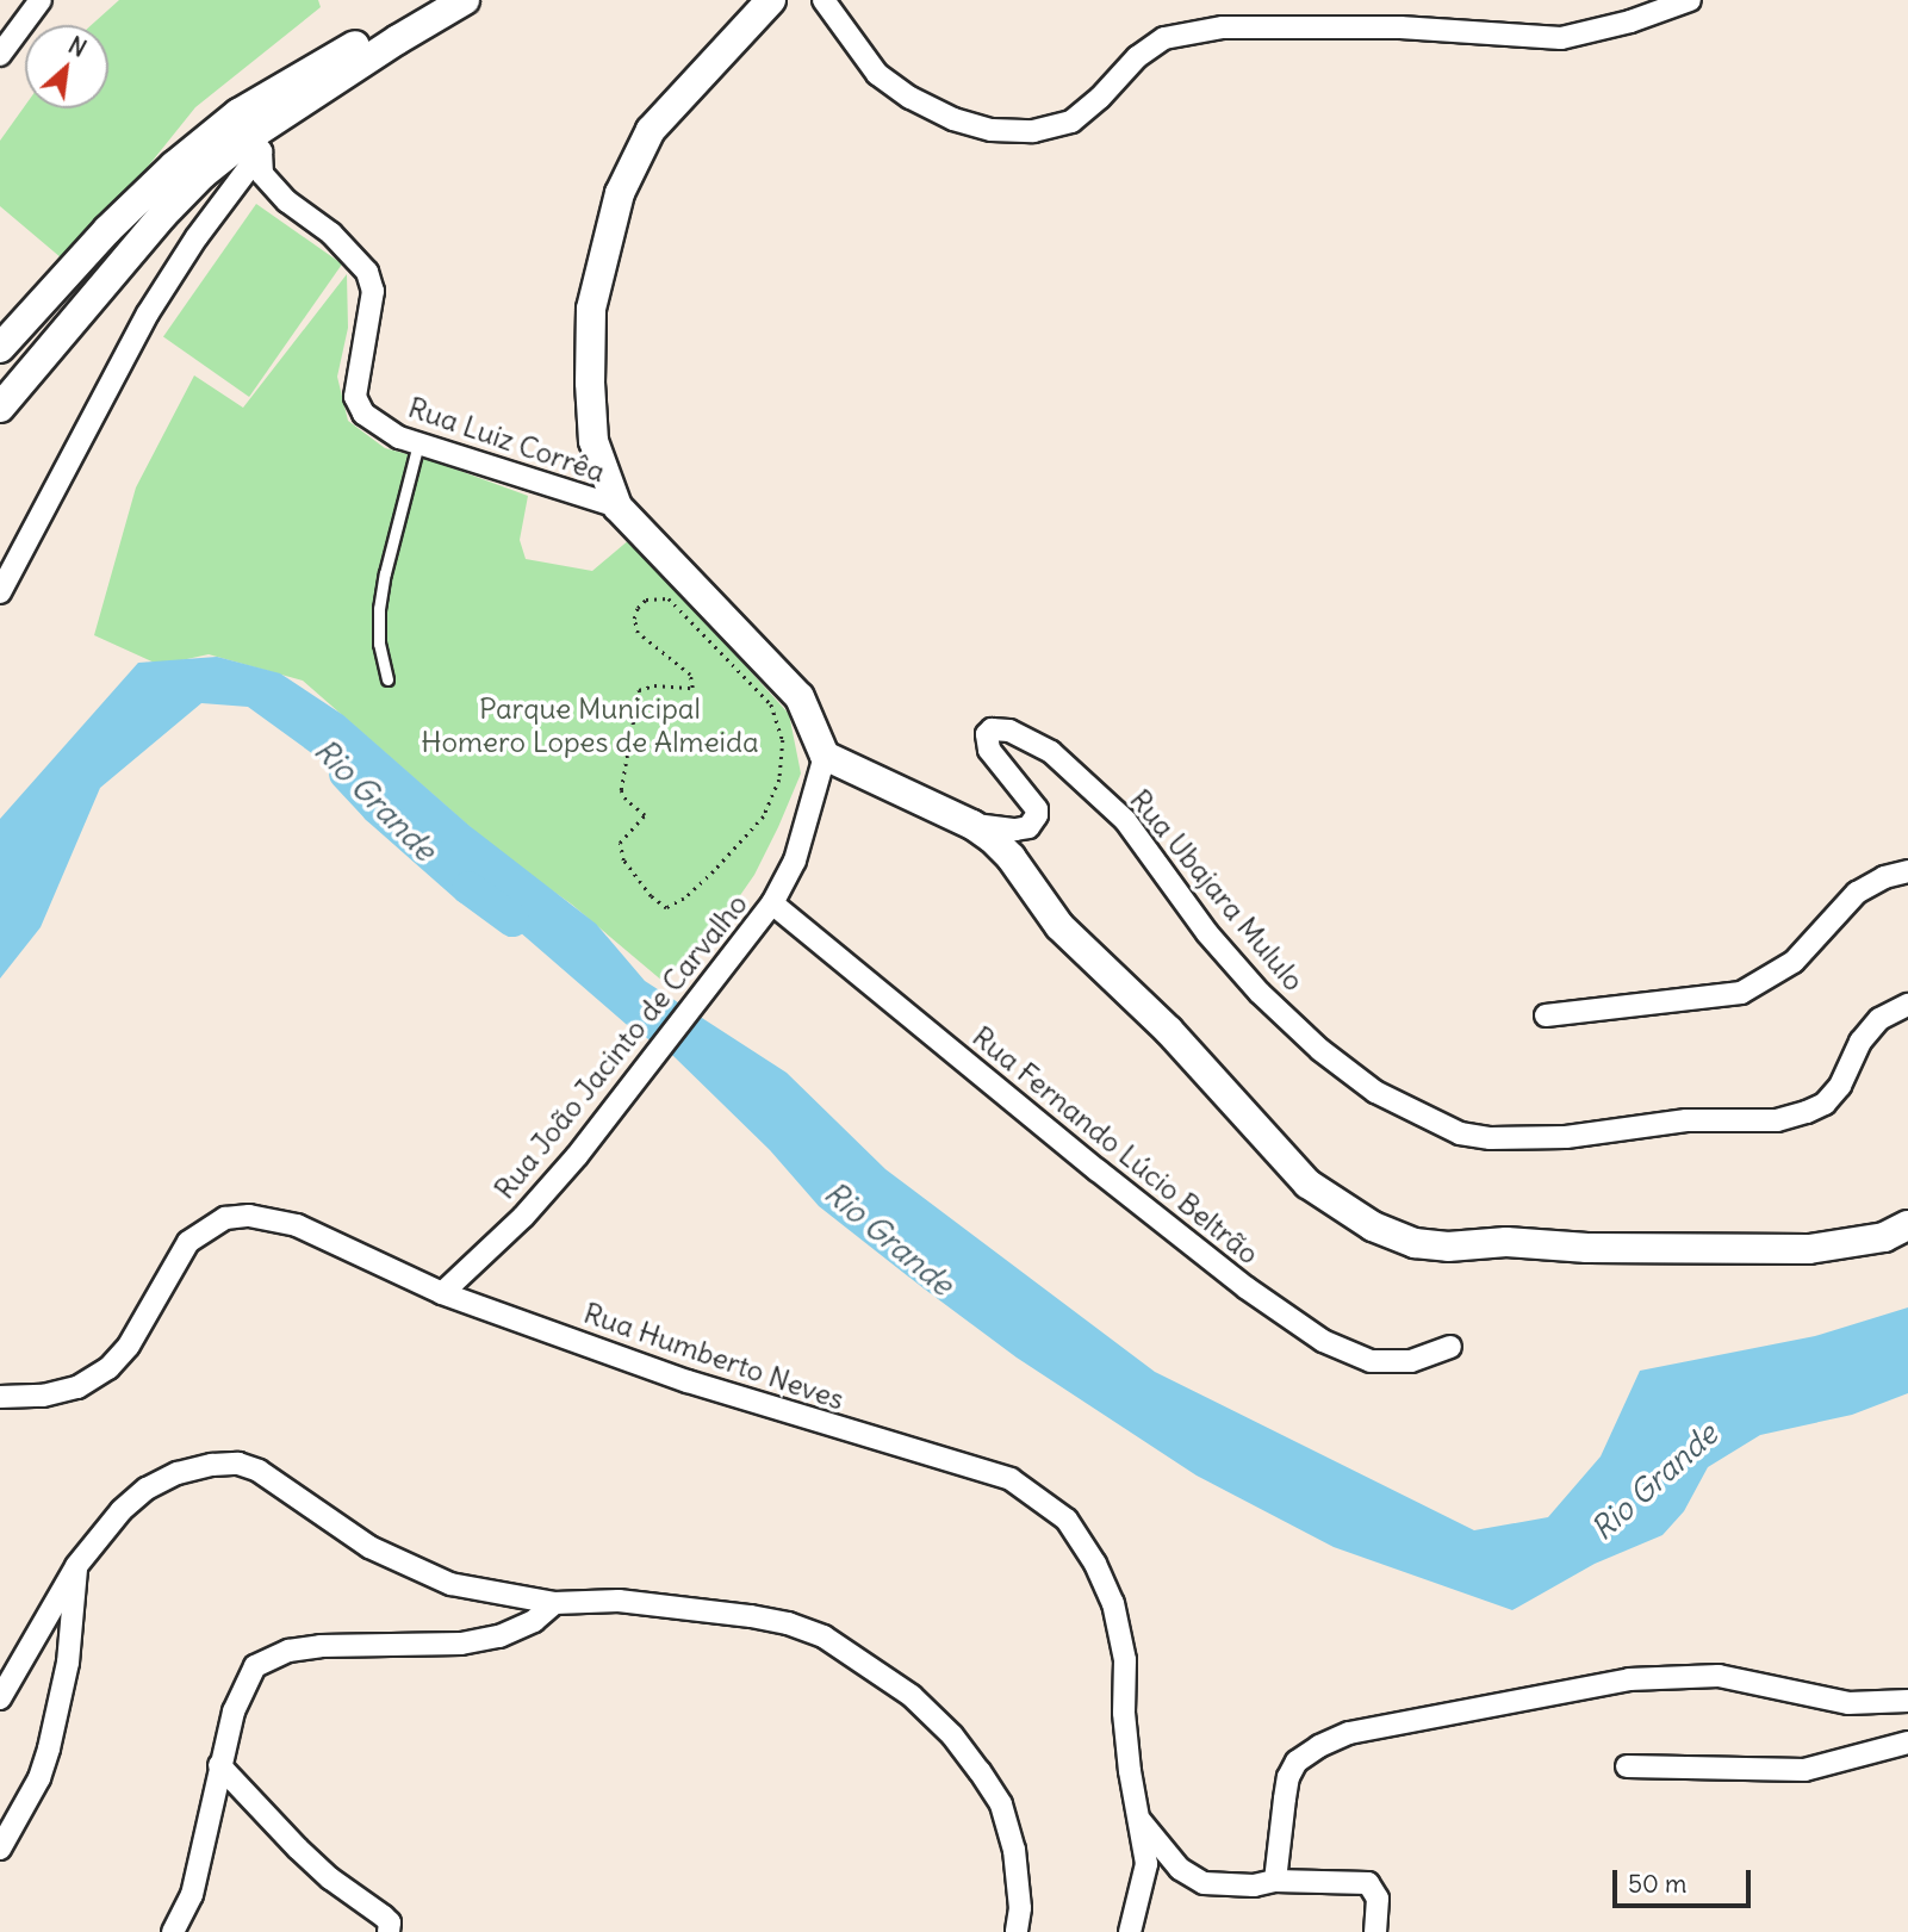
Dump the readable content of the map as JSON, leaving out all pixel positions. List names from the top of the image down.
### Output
{
  "streets": {
    "street": [
      "Rua Luiz Corrêa",
      "Rua Ubajara Mululo",
      "Rua João Jacinto de Carvalho",
      "Rua Fernando Lúcio Beltrão",
      "Rua Humberto Neves"
    ]
  },
  "crossings": [
    ["Rua João Jacinto de Carvalho", "Rua Fernando Lúcio Beltrão"],
    ["Rua João Jacinto de Carvalho", "Rua Humberto Neves"]
  ],
  "water": ["Rio Grande"],
  "parks": ["Parque Municipal Homero Lopes de Almeida"],
  "scale_bar": "50 m",
  "north": "top right"
}
